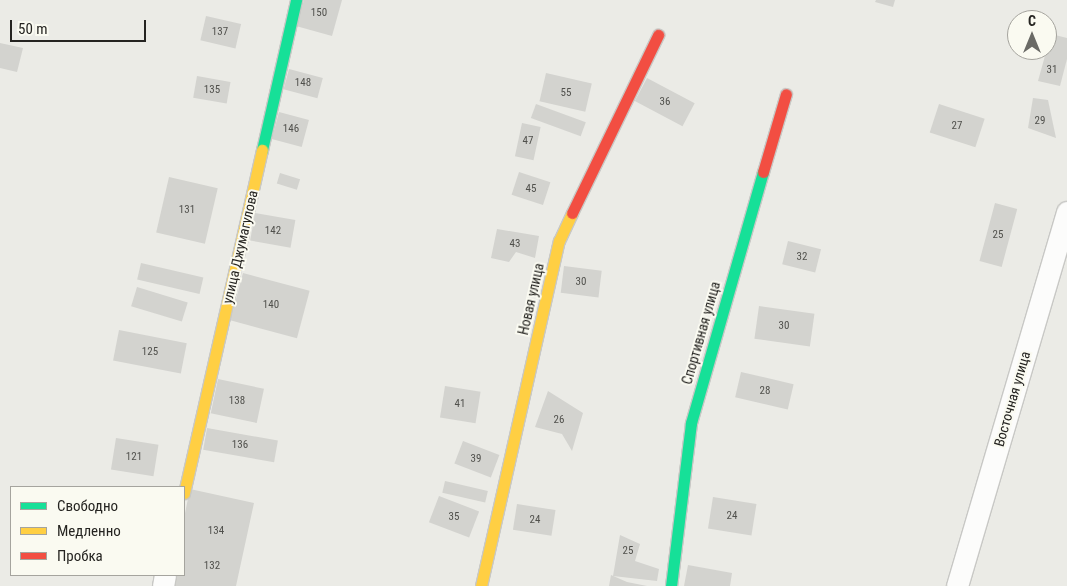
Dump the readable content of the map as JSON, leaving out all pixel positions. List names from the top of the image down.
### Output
{
  "streets": {
    "street": [
      "улица Джумагулова",
      "Новая улица",
      "Спортивная улица",
      "Восточная улица"
    ]
  },
  "house_numbers": [
    "150",
    "137",
    "31",
    "148",
    "135",
    "55",
    "36",
    "29",
    "27",
    "146",
    "47",
    "45",
    "131",
    "142",
    "25",
    "43",
    "32",
    "30",
    "140",
    "30",
    "125",
    "28",
    "138",
    "41",
    "26",
    "136",
    "121",
    "39",
    "24",
    "35",
    "24",
    "134",
    "25",
    "132"
  ],
  "legend": ["Свободно", "Медленно", "Пробка"],
  "scale_bar": "50 m",
  "north": "top"
}
